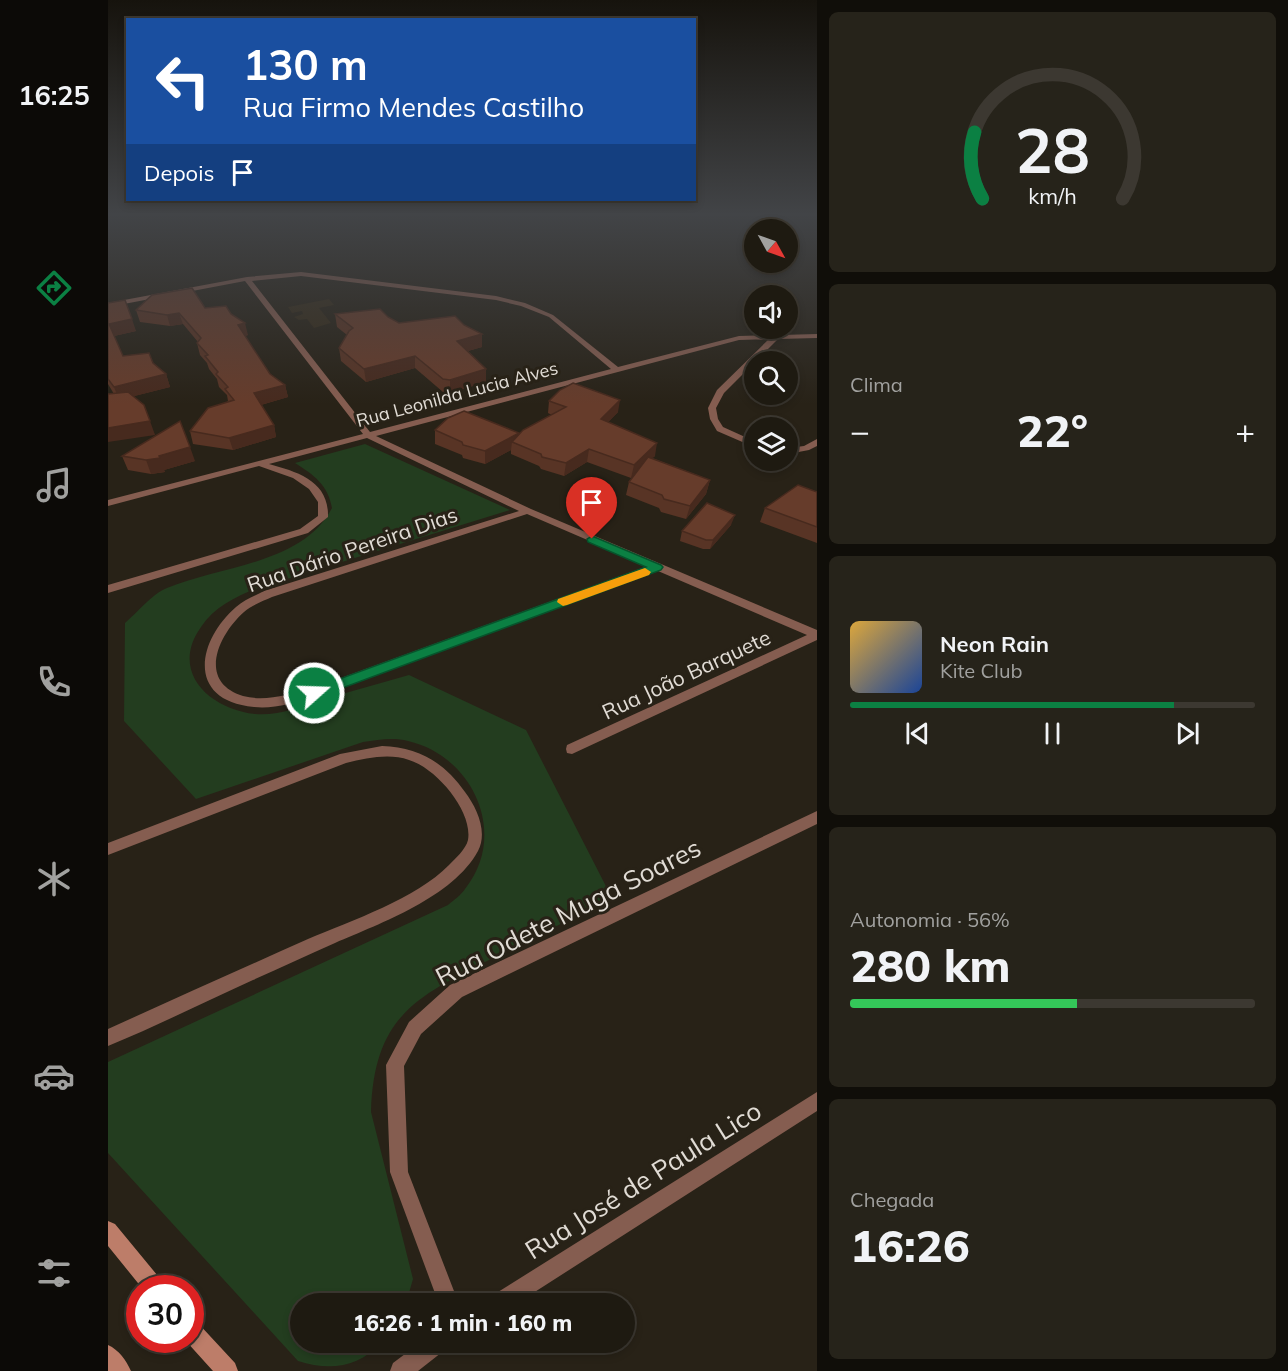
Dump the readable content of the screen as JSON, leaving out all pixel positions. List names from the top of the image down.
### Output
{
  "streets": {
    "street": [
      "Rua Leonilda Lucia Alves",
      "Rua Dário Pereira Dias",
      "Rua João Barquete",
      "Rua Odete Muga Soares",
      "Rua José de Paula Lico"
    ]
  },
  "north": "bottom right",
  "page": {
    "tabs": "16:25",
    "turn": ["130 m", "Rua Firmo Mendes Castilho"],
    "then": "Depois",
    "tile": [
      "Clima",
      ["Autonomia · 56%", "280 km"],
      ["Chegada", "16:26"]
    ],
    "heat": ["−", "22°", "+"],
    "song": ["Neon Rain", "Kite Club"],
    "limit": "30",
    "trip": "16:26 · 1 min · 160 m",
    "gauge": ["28", "km/h"]
  }
}
